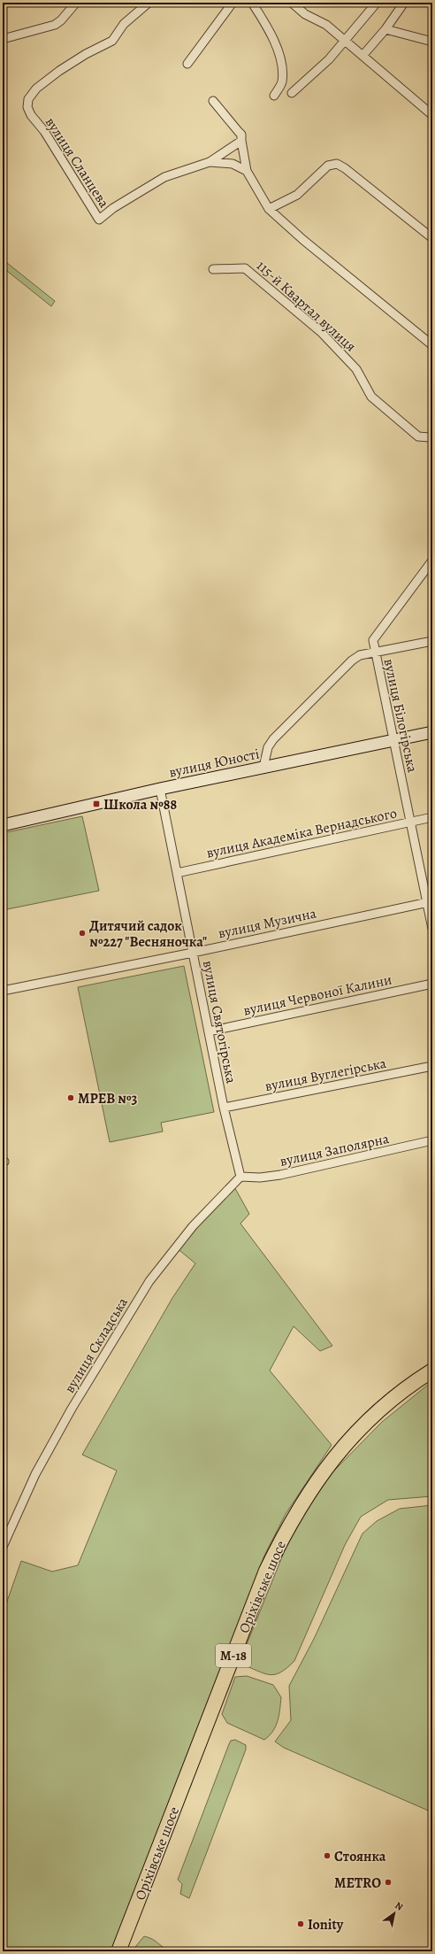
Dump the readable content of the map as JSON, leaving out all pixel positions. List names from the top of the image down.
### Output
{
  "streets": {
    "highway": ["Оріхівське шосе", "М-18"],
    "street": [
      "вулиця Сланцева",
      "115-й Квартал вулиця",
      "вулиця Білогірська",
      "вулиця Юності",
      "вулиця Академіка Вернадського",
      "вулиця Музична",
      "вулиця Червоної Калини",
      "вулиця Святогірська",
      "вулиця Вуглегірська",
      "вулиця Заполярна",
      "вулиця Складська"
    ]
  },
  "crossings": [
    ["вулиця Білогірська", "вулиця Юності"],
    ["вулиця Білогірська", "вулиця Академіка Вернадського"],
    ["вулиця Білогірська", "вулиця Музична"],
    ["вулиця Юності", "вулиця Святогірська"],
    ["вулиця Академіка Вернадського", "вулиця Святогірська"],
    ["вулиця Музична", "вулиця Святогірська"],
    ["вулиця Червоної Калини", "вулиця Святогірська"],
    ["вулиця Святогірська", "вулиця Вуглегірська"],
    ["вулиця Святогірська", "вулиця Заполярна"],
    ["вулиця Святогірська", "вулиця Складська"],
    ["вулиця Заполярна", "вулиця Складська"]
  ],
  "places": {
    "transit": ["Школа №88"],
    "other": [
      "Дитячий садок №227 \"Весняночка\"",
      "МРЕВ №3",
      "Стоянка",
      "METRO",
      "Ionity"
    ]
  },
  "north": "top right"
}
